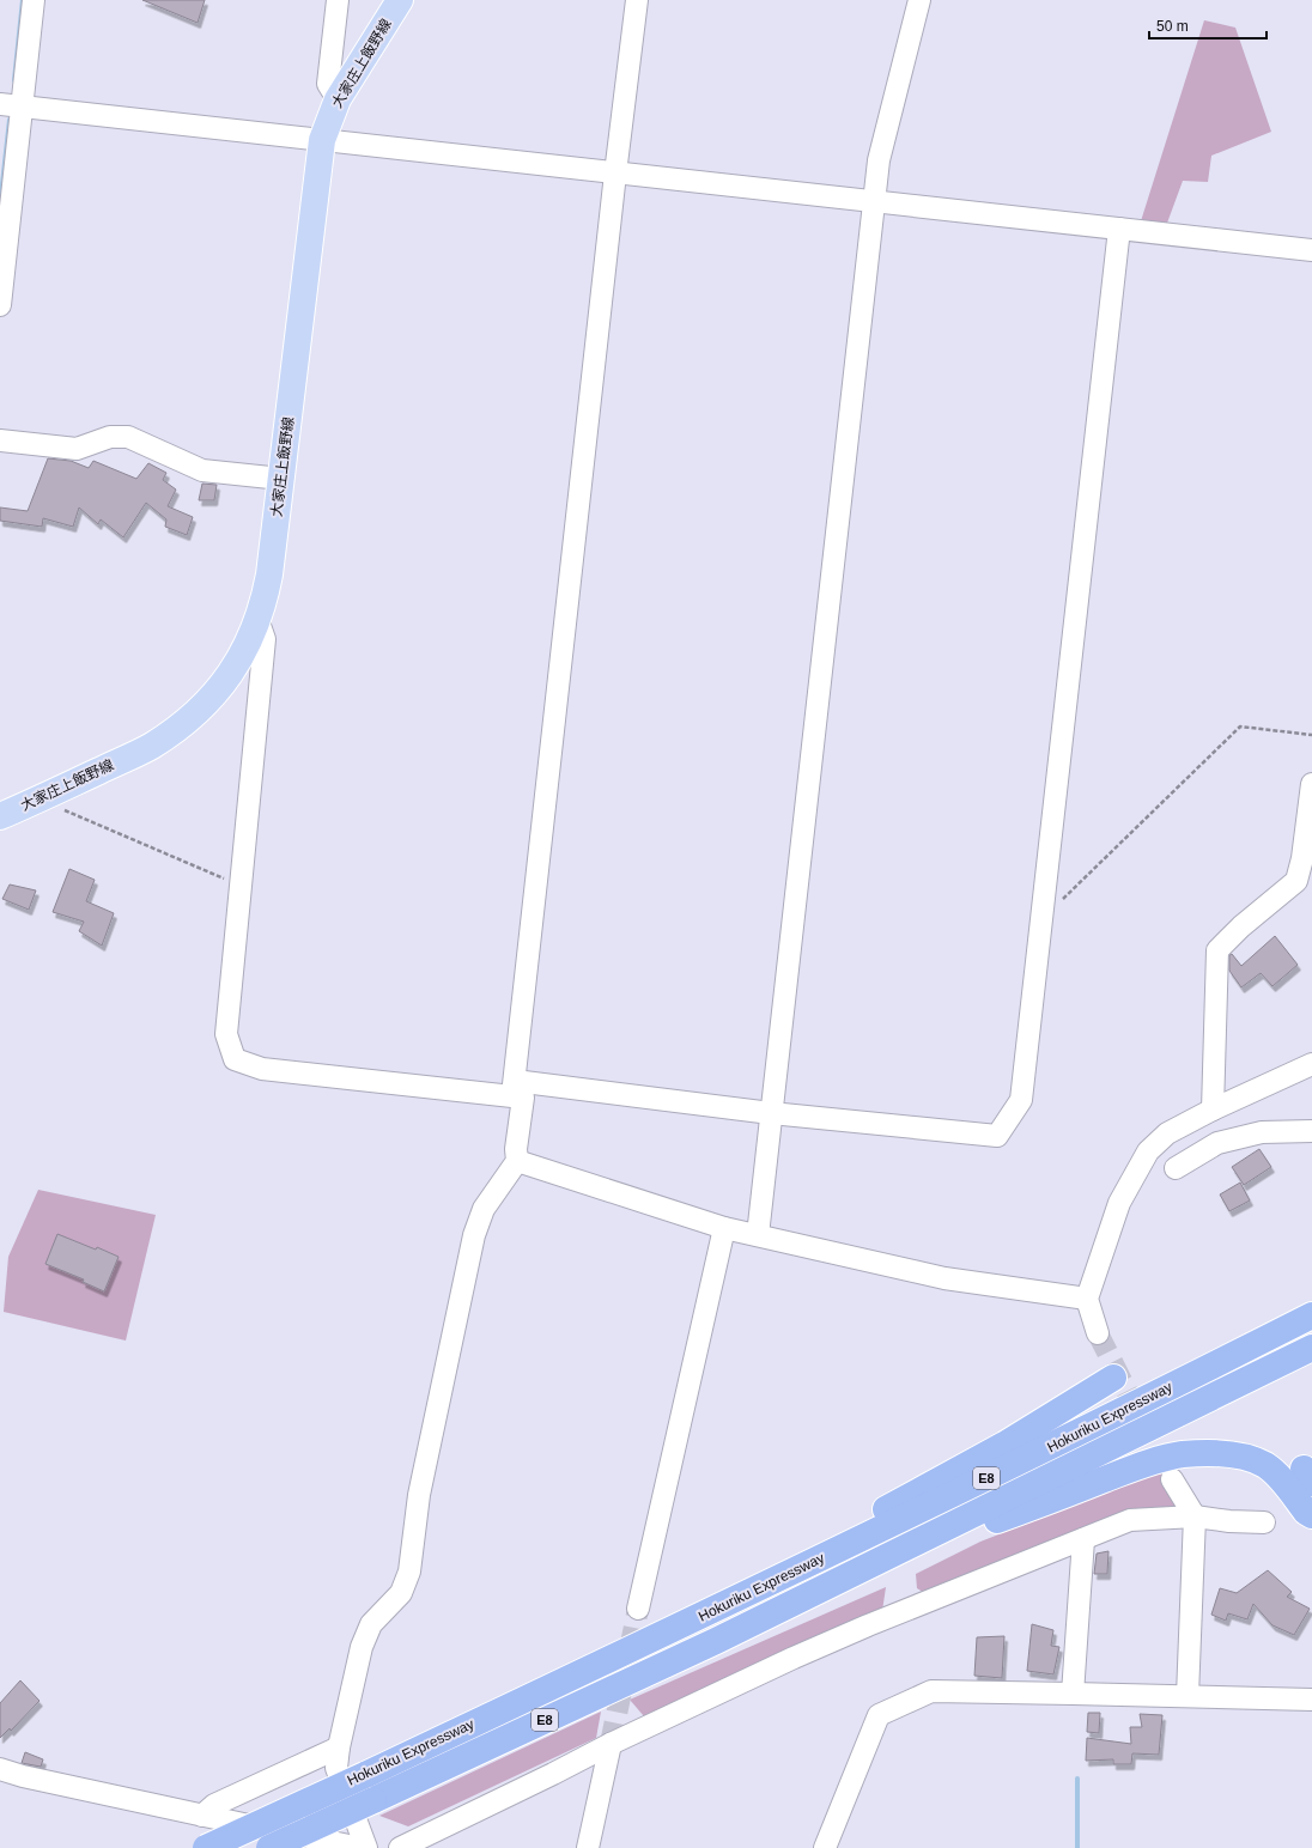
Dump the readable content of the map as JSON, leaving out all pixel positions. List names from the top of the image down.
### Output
{
  "streets": {
    "highway": ["Hokuriku Expressway", "E8"],
    "main road": ["大家庄上飯野線"]
  },
  "scale_bar": "50 m"
}
